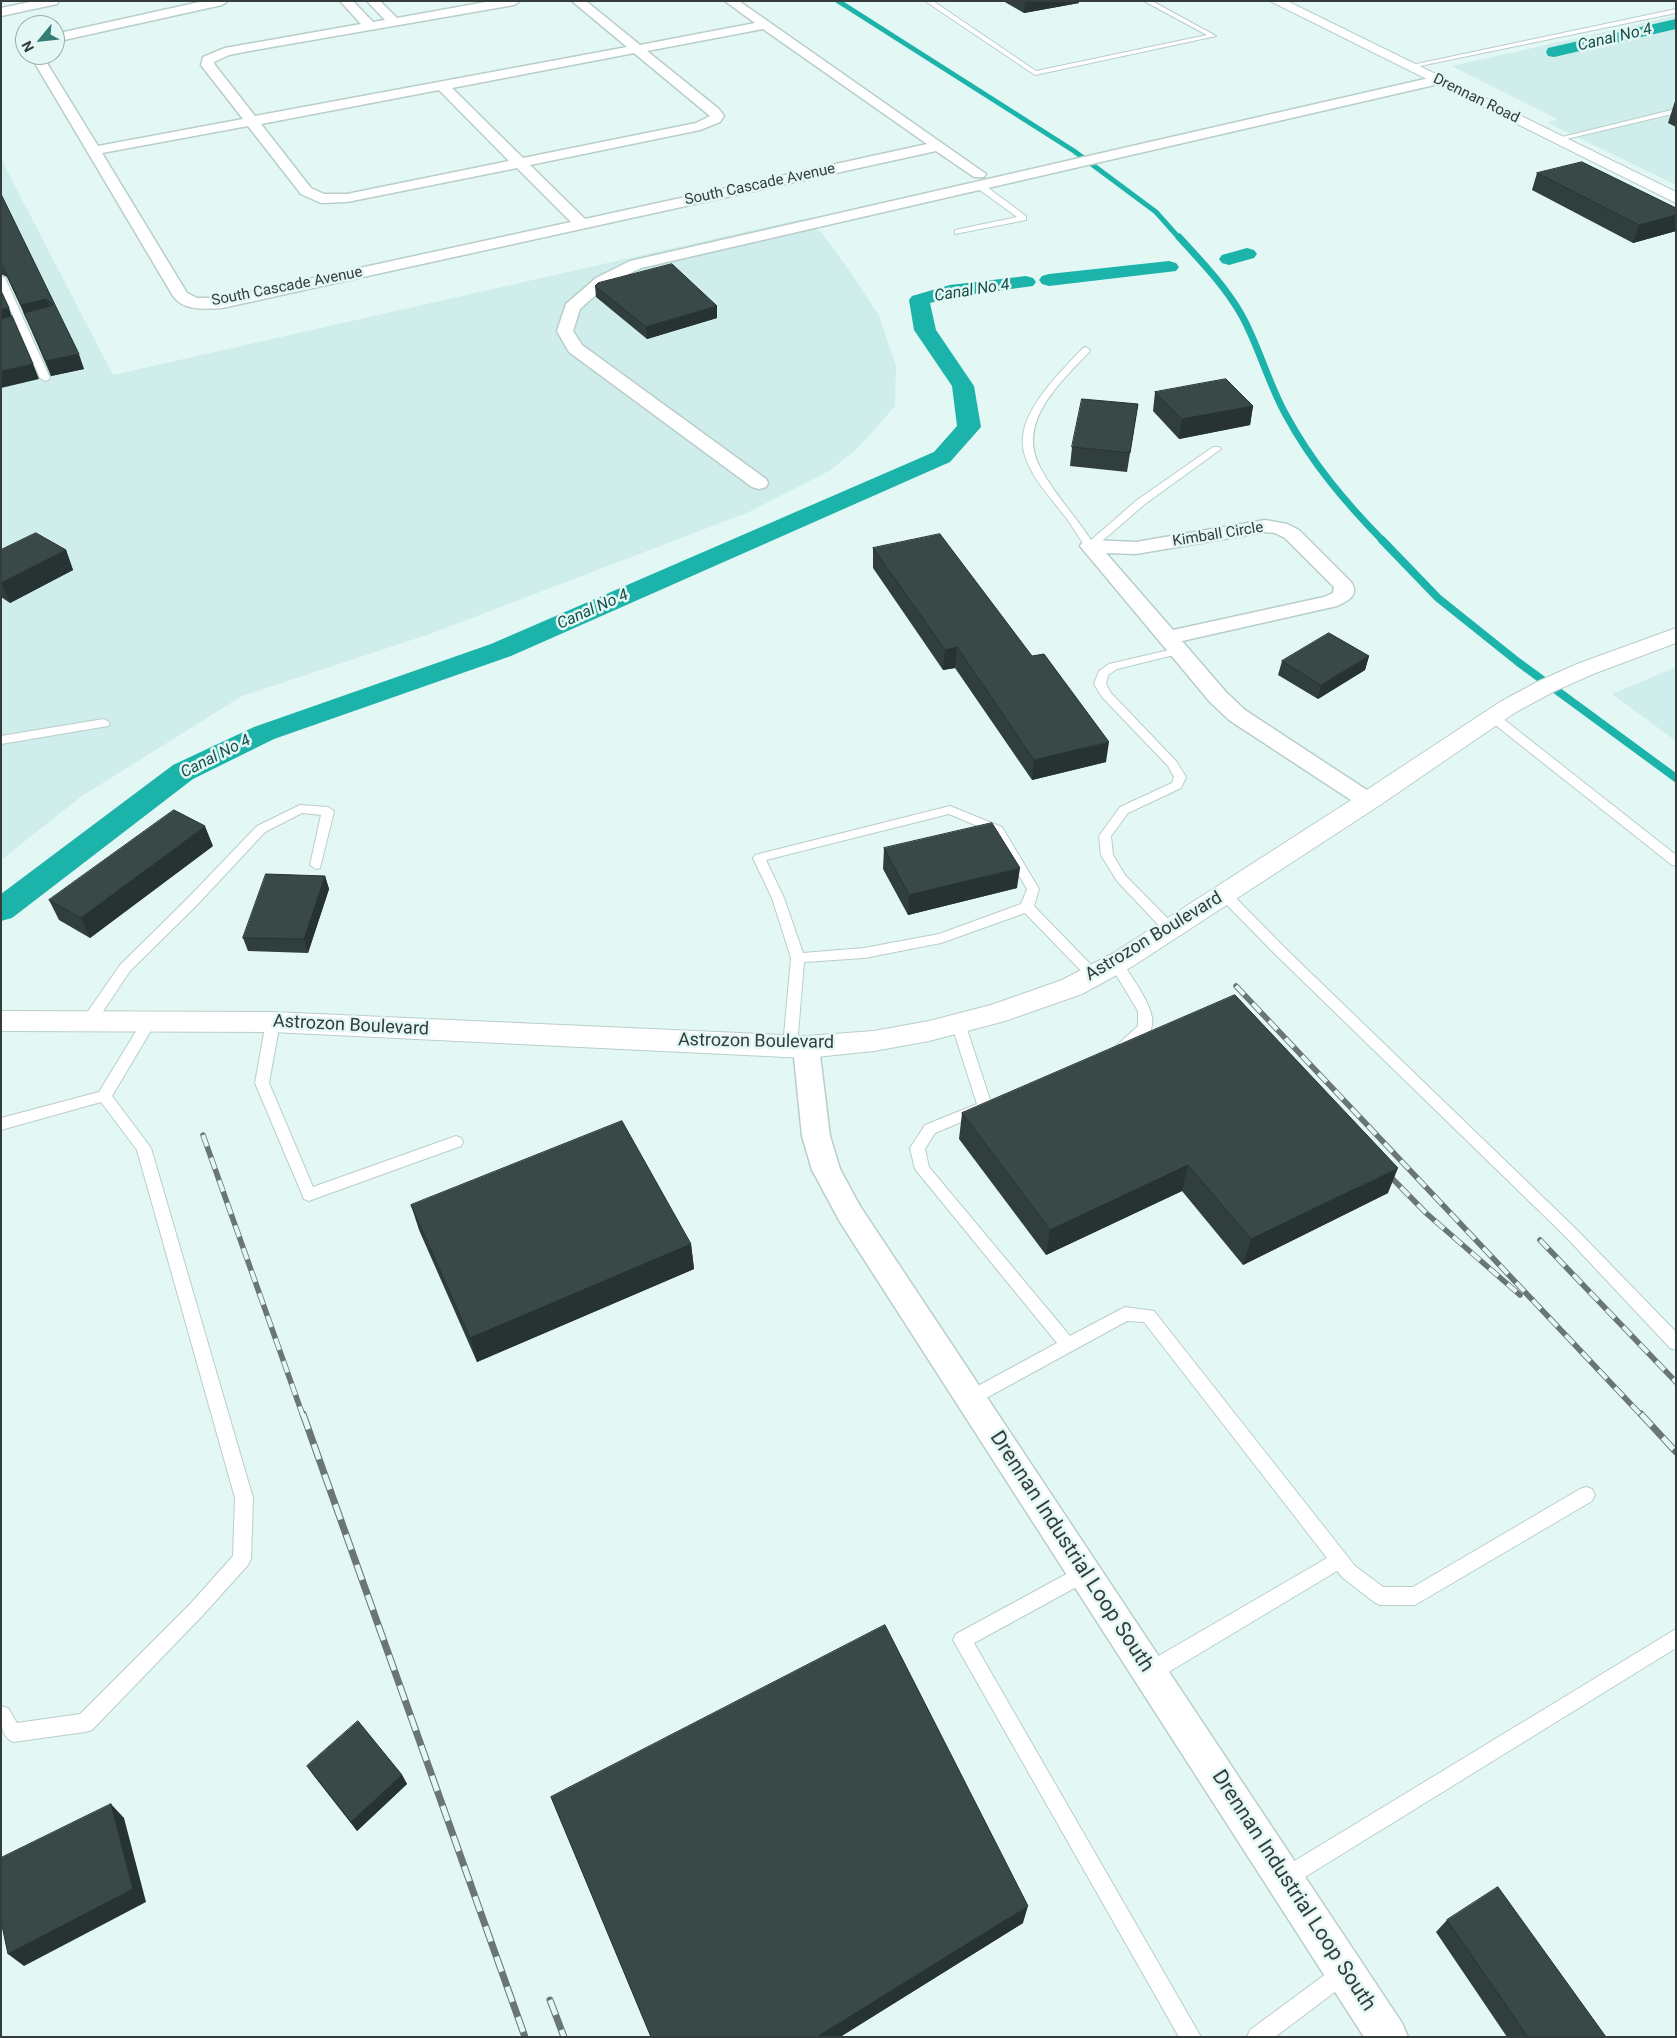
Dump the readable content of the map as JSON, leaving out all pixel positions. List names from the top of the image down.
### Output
{
  "streets": {
    "main road": ["Drennan Road", "Astrozon Boulevard"],
    "street": ["South Cascade Avenue", "Kimball Circle", "Drennan Industrial Loop South"]
  },
  "crossings": [
    ["Astrozon Boulevard", "Drennan Industrial Loop South"]
  ],
  "water": ["Canal No 4"],
  "north": "bottom left"
}
